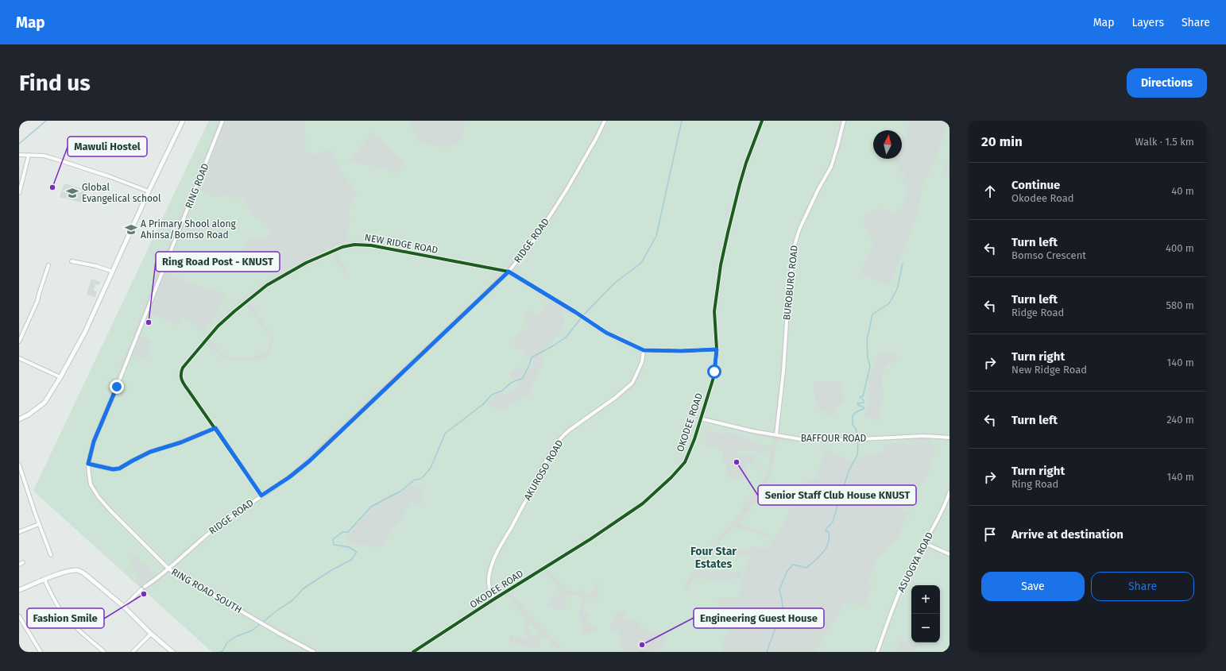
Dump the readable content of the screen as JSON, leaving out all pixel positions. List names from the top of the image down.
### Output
{
  "streets": {
    "street": [
      "RING ROAD",
      "RIDGE ROAD",
      "NEW RIDGE ROAD",
      "BUROBURO ROAD",
      "OKODEE ROAD",
      "BAFFOUR ROAD",
      "AKUROSO ROAD",
      "ASUOGYA ROAD",
      "RING ROAD SOUTH"
    ]
  },
  "crossings": [
    ["RING ROAD", "RING ROAD SOUTH"],
    ["RIDGE ROAD", "NEW RIDGE ROAD"],
    ["RIDGE ROAD", "RING ROAD SOUTH"],
    ["BUROBURO ROAD", "BAFFOUR ROAD"],
    ["OKODEE ROAD", "BAFFOUR ROAD"],
    ["OKODEE ROAD", "AKUROSO ROAD"]
  ],
  "districts": ["Four Star Estates"],
  "places": {
    "other": [
      "Mawuli Hostel",
      "Ring Road Post - KNUST",
      "Senior Staff Club House KNUST",
      "Fashion Smile",
      "Engineering Guest House"
    ],
    "school or university": ["Global Evangelical school", "A Primary Shool along Ahinsa/Bomso Road"]
  },
  "north": "top",
  "page": {
    "header": "Map",
    "nav": ["Map", "Layers", "Share"],
    "buttons": [
      "Directions",
      ["Save", "Share"]
    ],
    "title": "Find us",
    "heading": ["20 min", "Walk · 1.5 km"],
    "list": [
      ["Continue", "Okodee Road", "40 m"],
      ["Turn left", "Bomso Crescent", "400 m"],
      ["Turn left", "Ridge Road", "580 m"],
      ["Turn right", "New Ridge Road", "140 m"],
      ["Turn left", "240 m"],
      ["Turn right", "Ring Road", "140 m"],
      "Arrive at destination"
    ],
    "map_buttons": ["+", "−"]
  }
}
